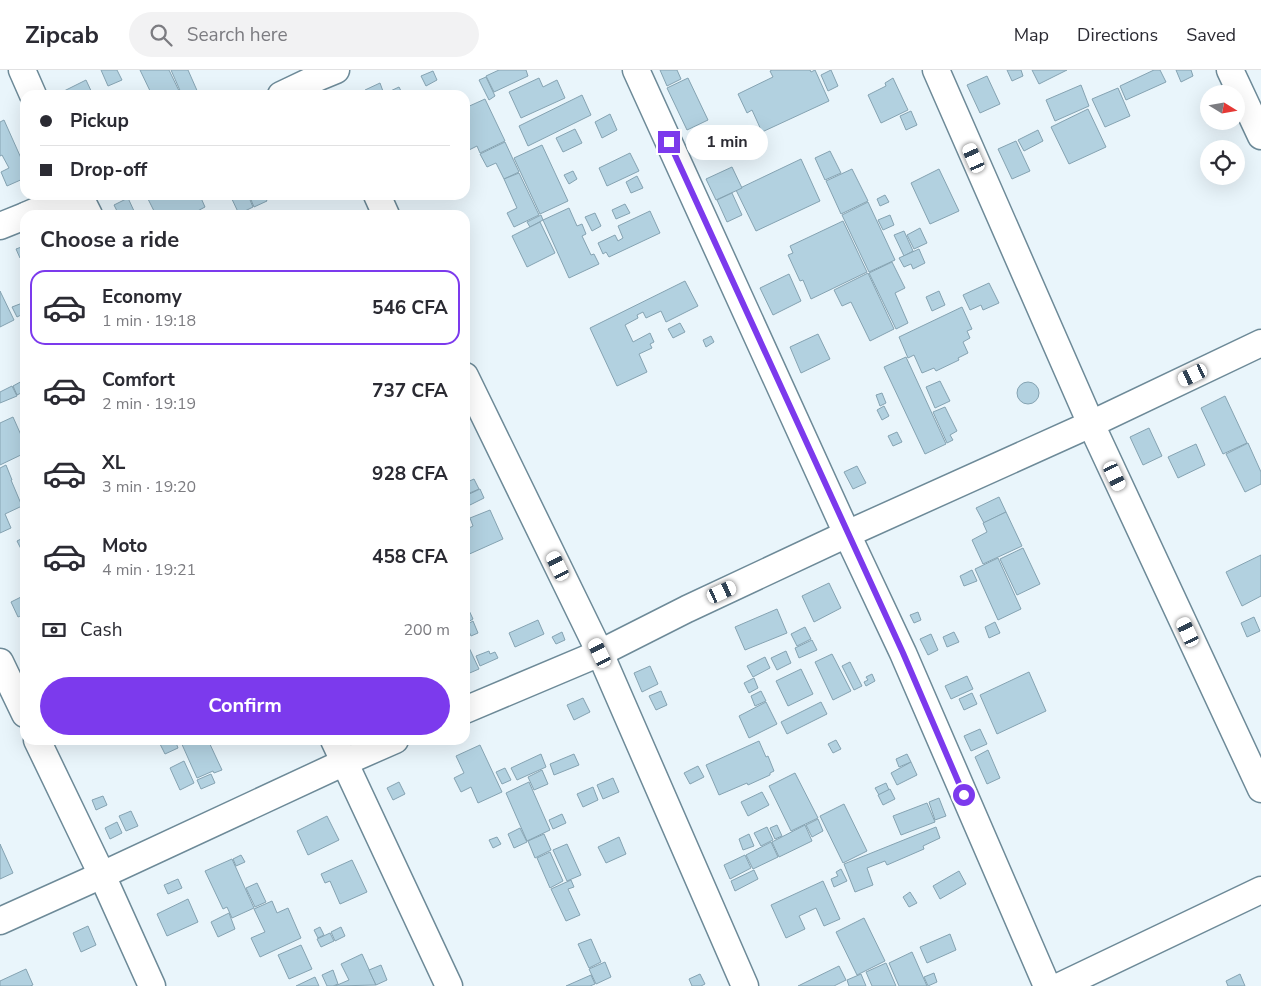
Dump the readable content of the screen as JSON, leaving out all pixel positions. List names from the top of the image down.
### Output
{
  "north": "right",
  "page": {
    "header": "Zipcab",
    "search": "Search here",
    "nav": ["Map", "Directions", "Saved"],
    "banner": ["Pickup", "Drop-off"],
    "bubble": "1 min",
    "heading": "Choose a ride",
    "list": [
      {
        "name": "Economy",
        "note": "1 min · 19:18",
        "value": "546 CFA"
      },
      {
        "name": "Comfort",
        "note": "2 min · 19:19",
        "value": "737 CFA"
      },
      {
        "name": "XL",
        "note": "3 min · 19:20",
        "value": "928 CFA"
      },
      {
        "name": "Moto",
        "note": "4 min · 19:21",
        "value": "458 CFA"
      }
    ],
    "pay": ["Cash", "200 m"],
    "buttons": "Confirm"
  }
}
